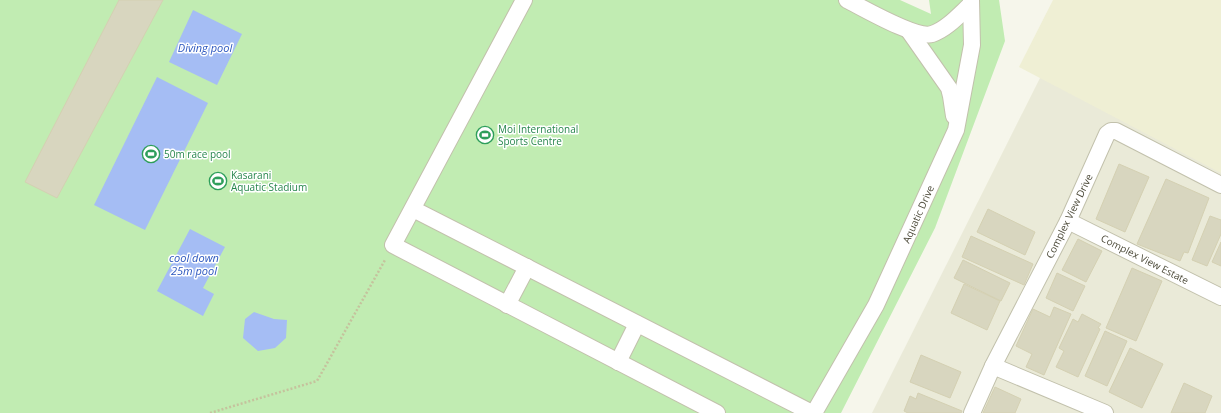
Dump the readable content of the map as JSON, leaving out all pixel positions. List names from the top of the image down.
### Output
{
  "streets": {
    "street": ["Aquatic Drive", "Complex View Drive", "Complex View Estate"]
  },
  "crossings": [
    ["Complex View Drive", "Complex View Estate"]
  ],
  "water": ["Diving pool", "cool down 25m pool"],
  "places": {
    "sports": ["Moi International Sports Centre", "50m race pool", "Kasarani Aquatic Stadium"]
  }
}
